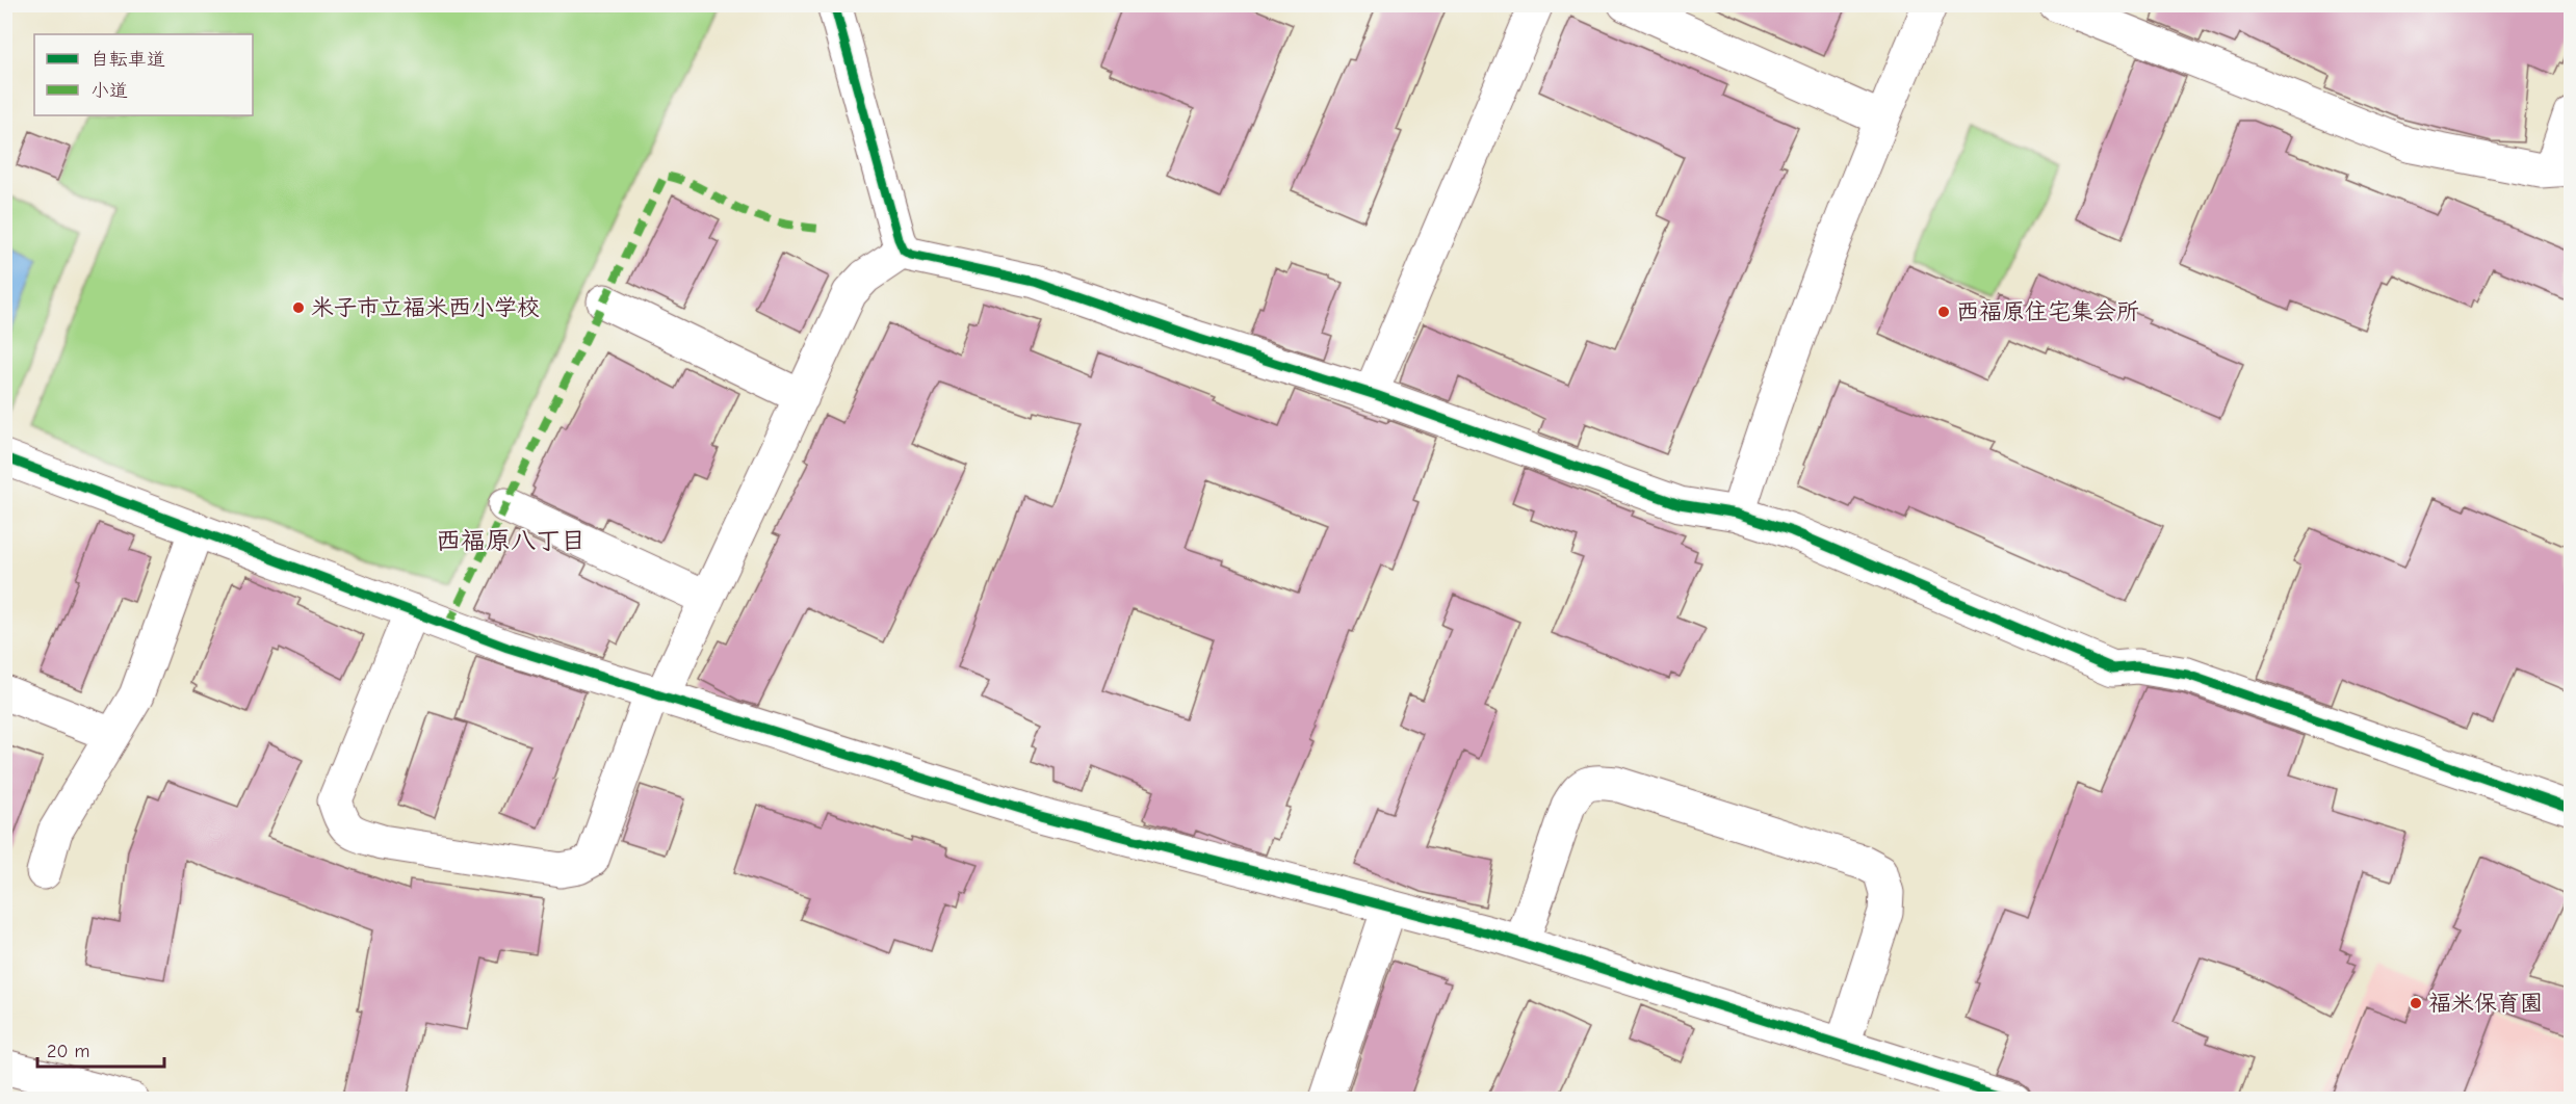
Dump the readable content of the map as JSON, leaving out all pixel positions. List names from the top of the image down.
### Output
{
  "districts": ["西福原八丁目"],
  "places": ["米子市立福米西小学校", "西福原住宅集会所", "福米保育園"],
  "legend": ["自転車道", "小道"],
  "scale_bar": "20 m"
}
